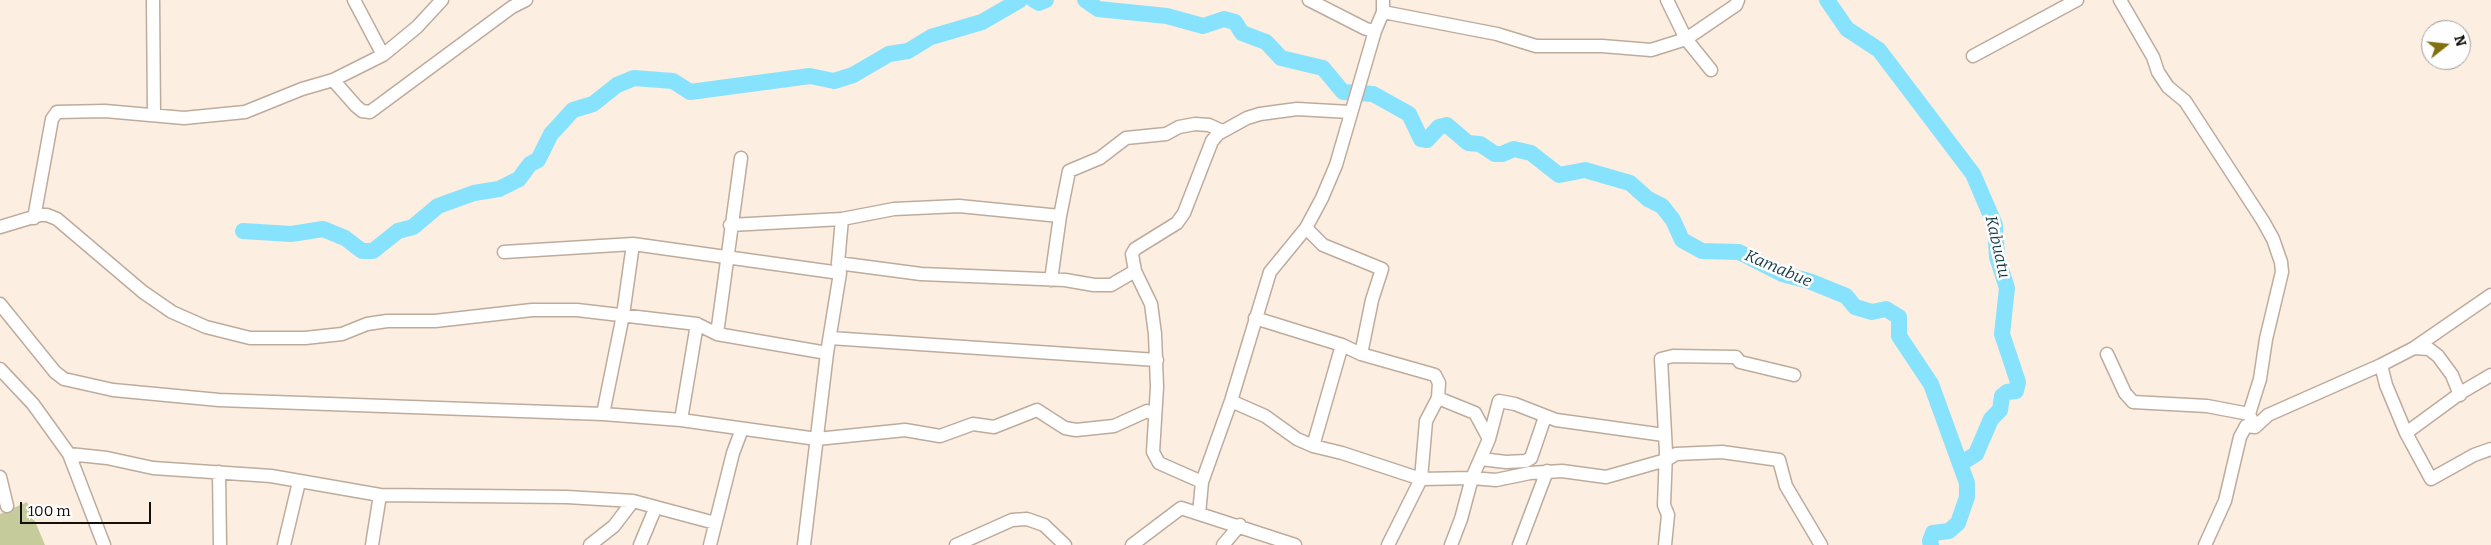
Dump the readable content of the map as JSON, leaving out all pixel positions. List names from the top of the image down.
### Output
{
  "water": ["Kabuatu", "Kamabue"],
  "scale_bar": "100 m",
  "north": "right"
}
